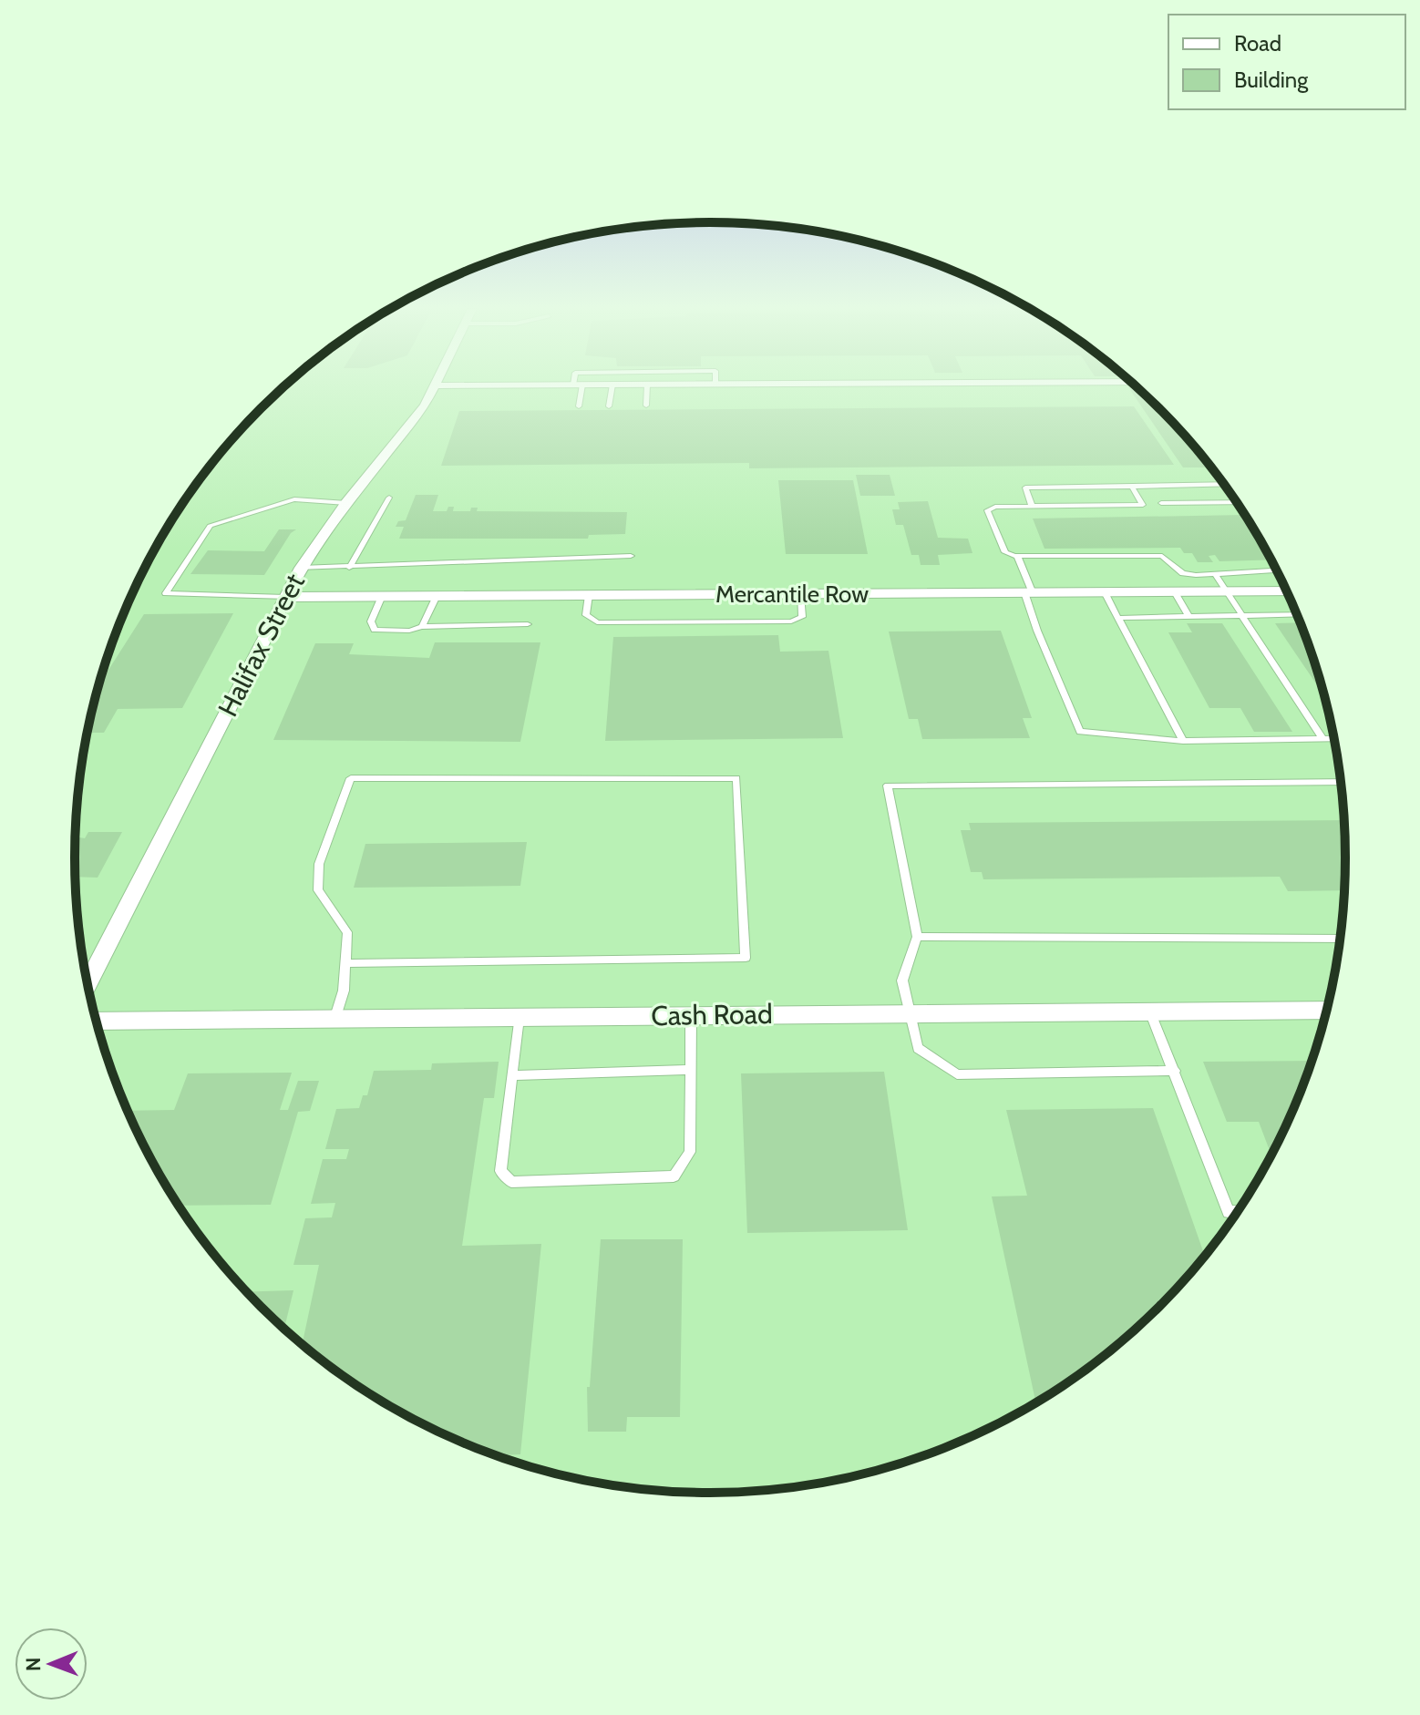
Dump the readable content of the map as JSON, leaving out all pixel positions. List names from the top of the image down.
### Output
{
  "streets": {
    "street": ["Mercantile Row", "Halifax Street", "Cash Road"]
  },
  "crossings": [
    ["Mercantile Row", "Halifax Street"]
  ],
  "legend": ["Road", "Building"],
  "north": "left"
}
